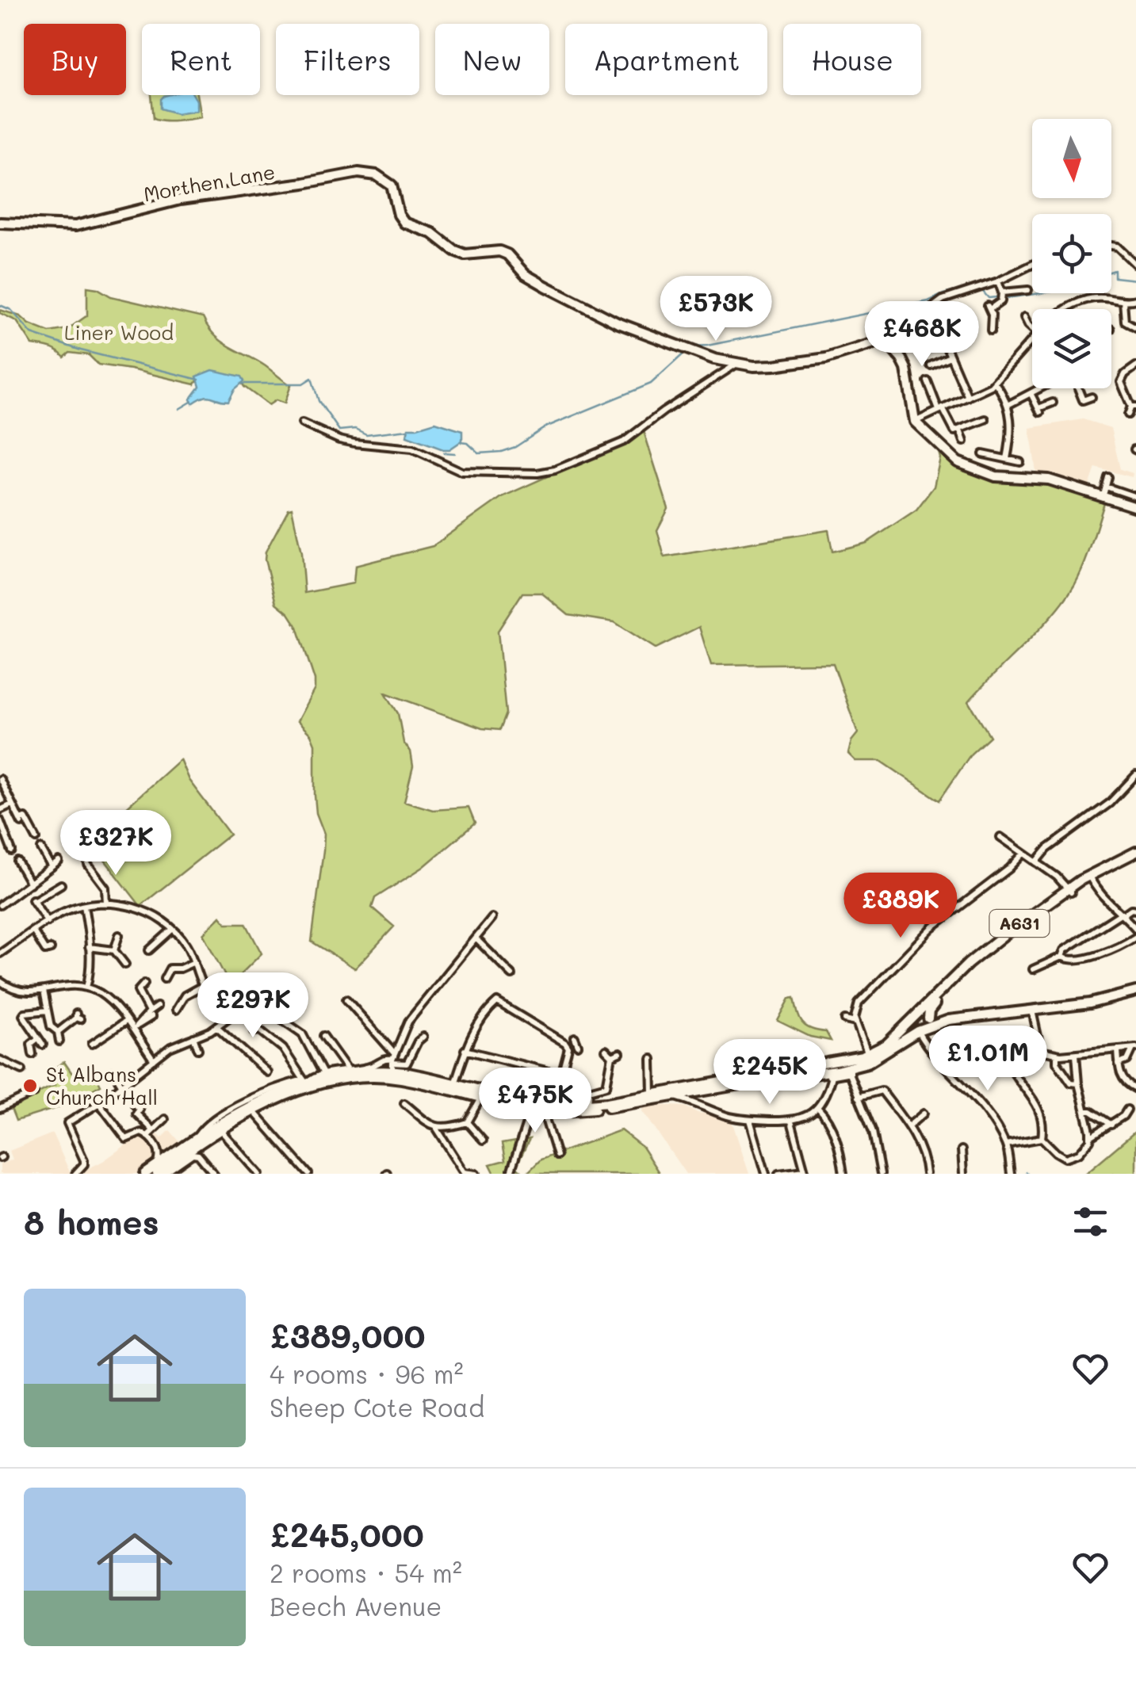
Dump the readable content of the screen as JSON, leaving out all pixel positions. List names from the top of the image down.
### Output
{
  "streets": {
    "main road": ["Morthen Lane", "A631"]
  },
  "parks": ["Liner Wood"],
  "places": ["St Albans Church Hall"],
  "north": "bottom",
  "page": {
    "chip": [
      "Buy",
      "Rent",
      "Filters",
      "New",
      "Apartment",
      "House"
    ],
    "price": [
      "£573K",
      "£468K",
      "£327K",
      "£389K",
      "£297K",
      "£1.01M",
      "£245K",
      "£475K"
    ],
    "heading": "8 homes",
    "list": [
      {
        "name": "£389,000",
        "note": "4 rooms · 96 m² · Sheep Cote Road"
      },
      {
        "name": "£245,000",
        "note": "2 rooms · 54 m² · Beech Avenue"
      }
    ]
  }
}
